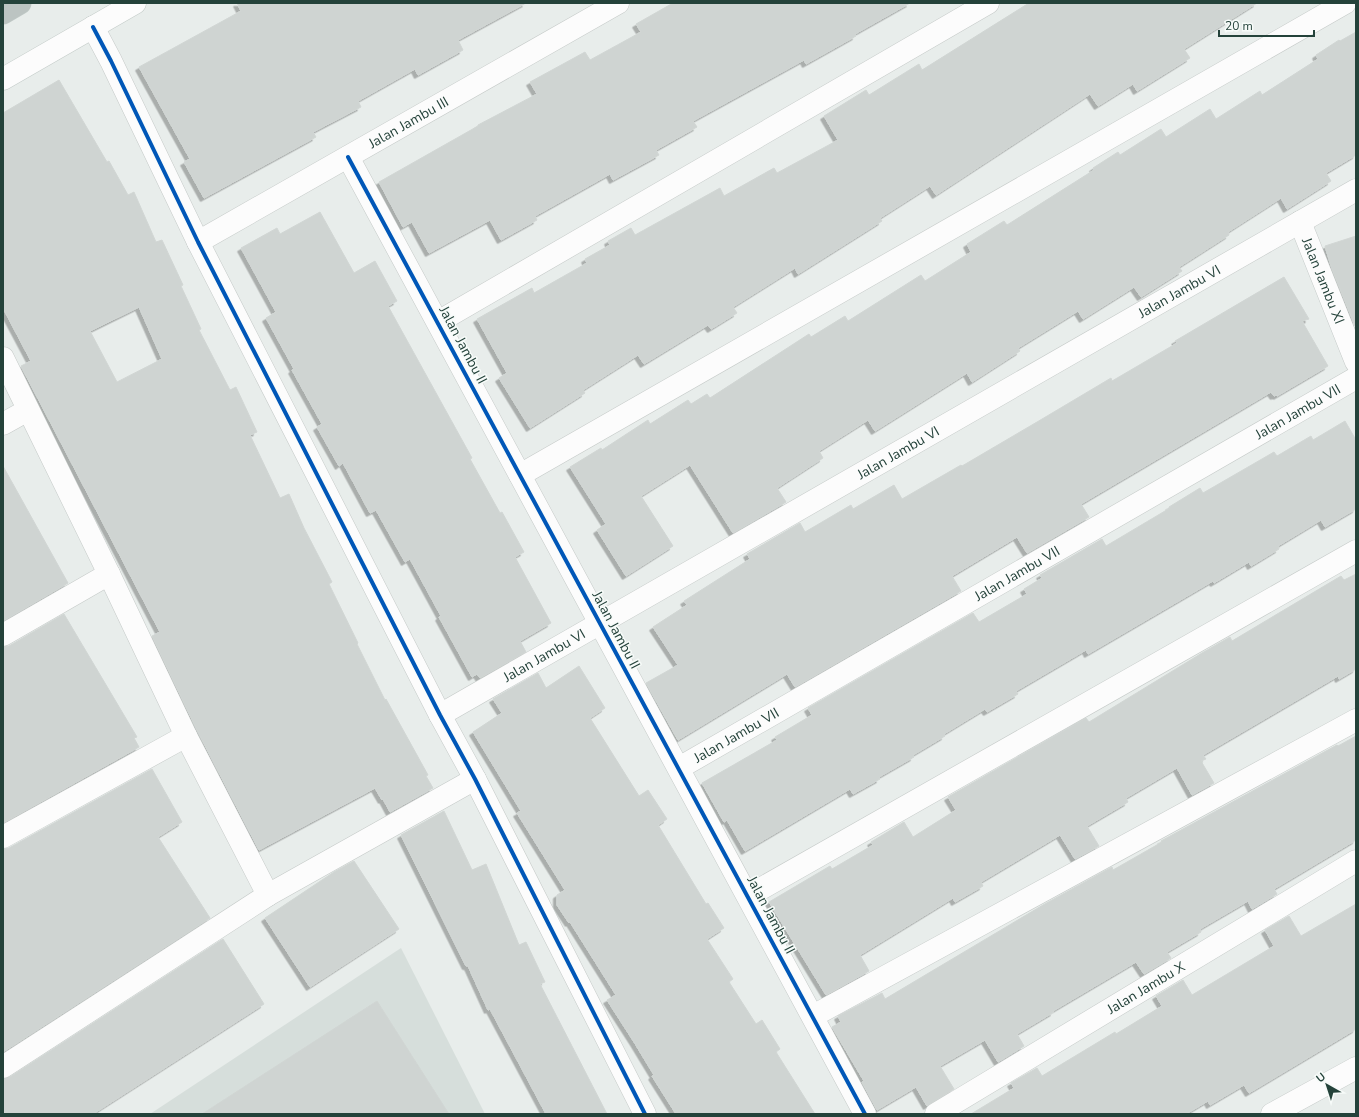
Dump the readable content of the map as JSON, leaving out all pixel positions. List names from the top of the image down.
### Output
{
  "streets": {
    "street": [
      "Jalan Jambu III",
      "Jalan Jambu XI",
      "Jalan Jambu VI",
      "Jalan Jambu II",
      "Jalan Jambu VII",
      "Jalan Jambu X"
    ]
  },
  "crossings": [
    ["Jalan Jambu III", "Jalan Jambu II"],
    ["Jalan Jambu XI", "Jalan Jambu VI"],
    ["Jalan Jambu VI", "Jalan Jambu II"],
    ["Jalan Jambu II", "Jalan Jambu VII"]
  ],
  "scale_bar": "20 m",
  "north": "top left"
}
